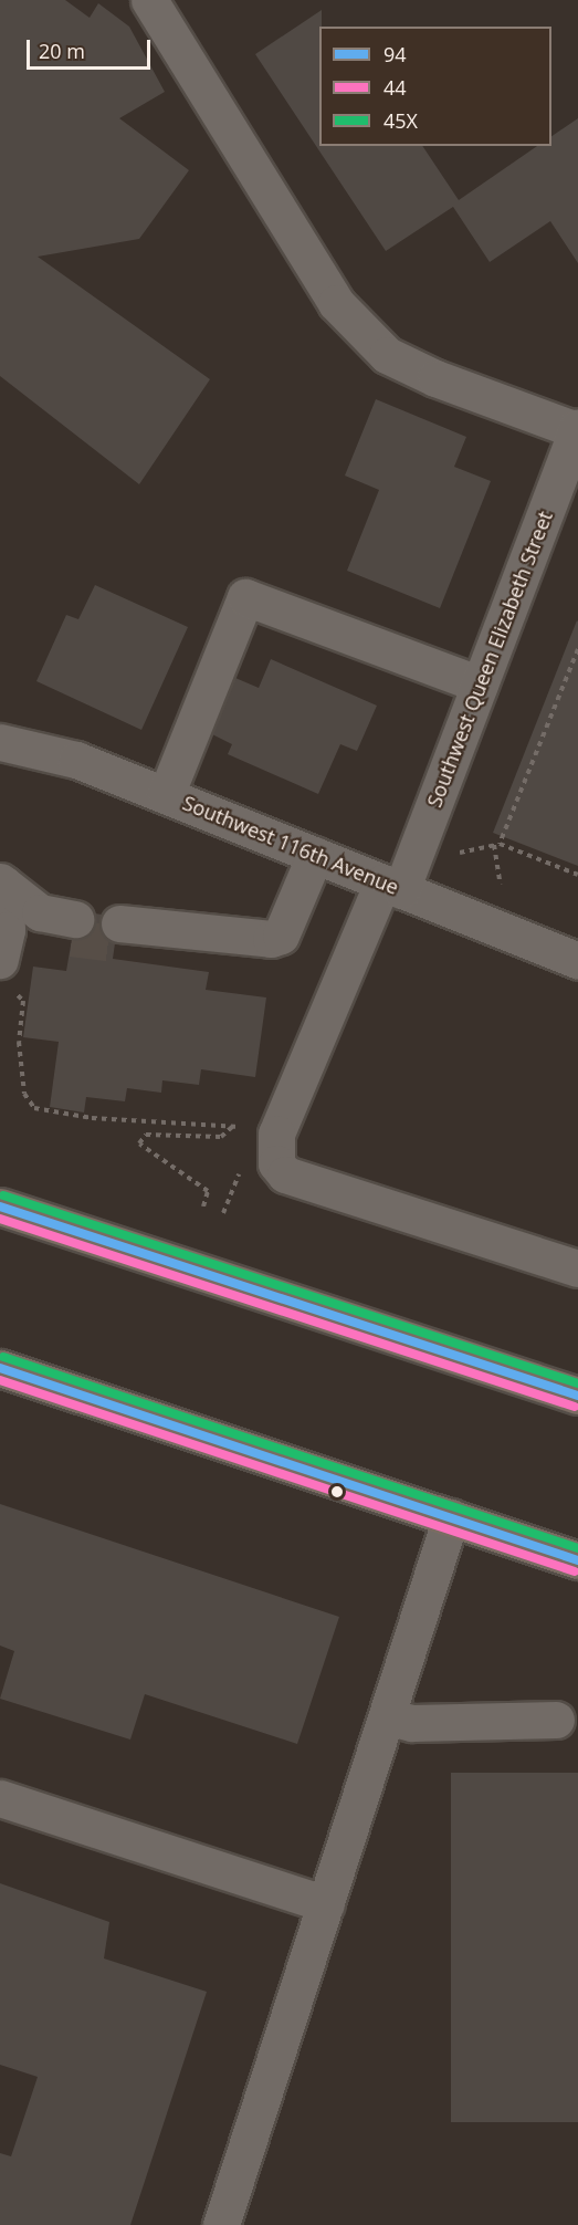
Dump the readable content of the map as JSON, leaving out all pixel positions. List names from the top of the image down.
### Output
{
  "streets": {
    "street": ["Southwest Queen Elizabeth Street", "Southwest 116th Avenue"]
  },
  "crossings": [
    ["Southwest Queen Elizabeth Street", "Southwest 116th Avenue"]
  ],
  "lines": ["transit line 45X", "transit line 94", "transit line 44"],
  "legend": ["94", "44", "45X"],
  "scale_bar": "20 m"
}
